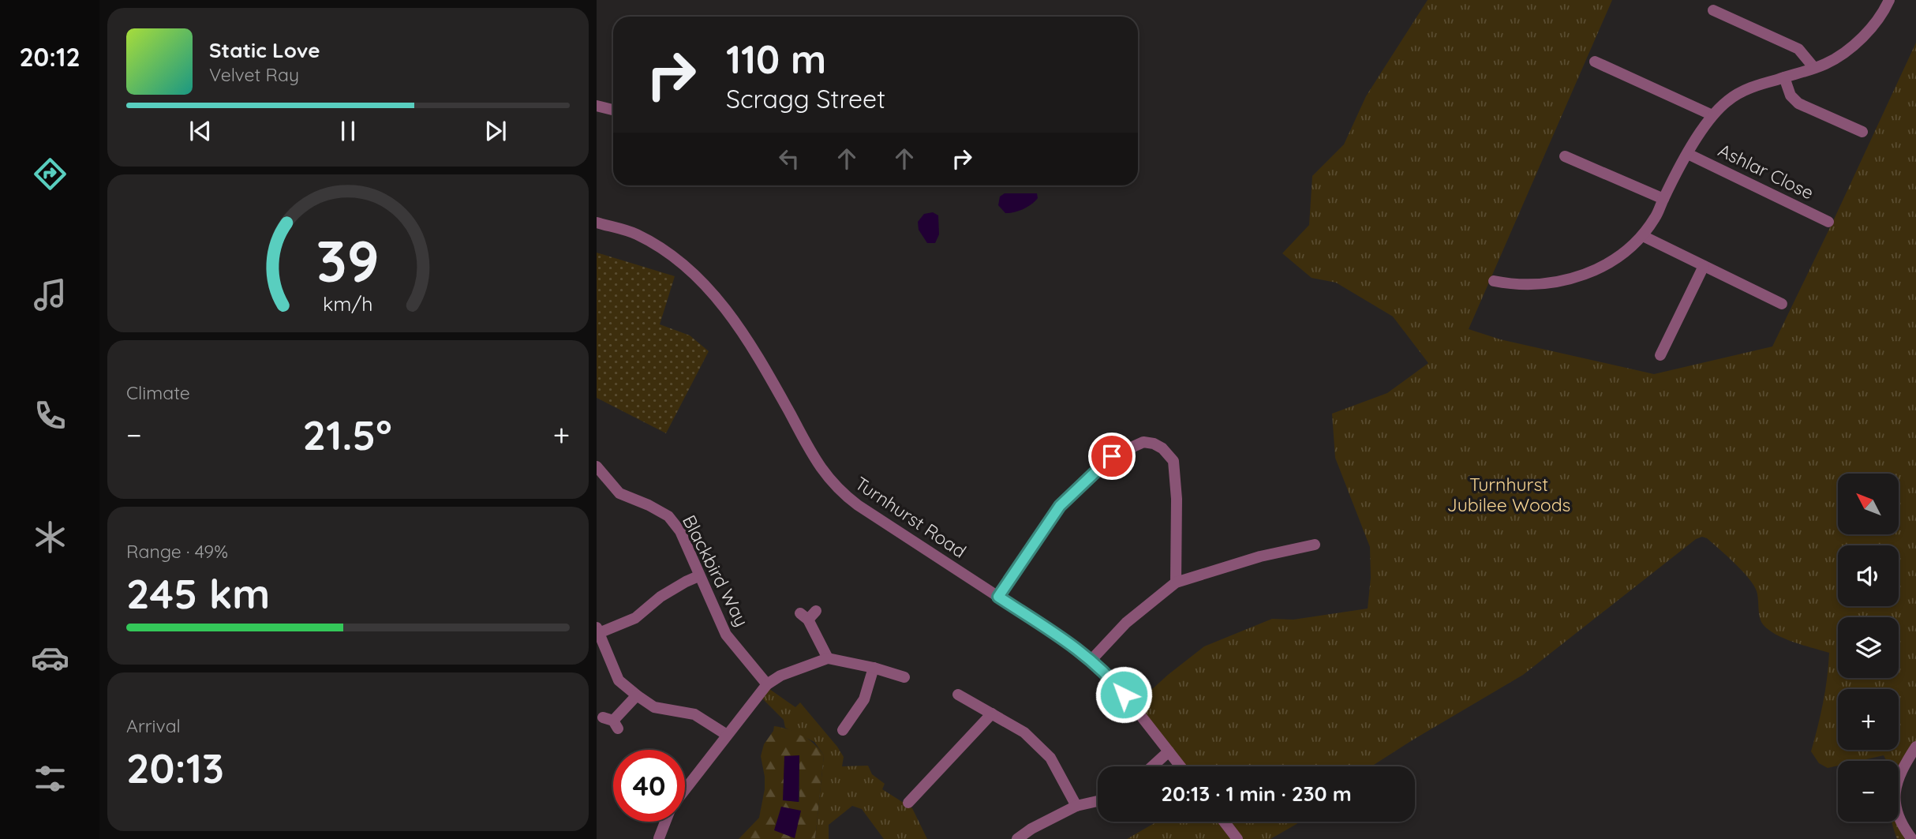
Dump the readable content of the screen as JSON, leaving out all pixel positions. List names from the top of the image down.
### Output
{
  "streets": {
    "street": ["Ashlar Close", "Turnhurst Road", "Blackbird Way"]
  },
  "parks": ["Turnhurst Jubilee Woods"],
  "north": "top left",
  "page": {
    "tabs": "20:12",
    "turn": ["110 m", "Scragg Street"],
    "song": ["Static Love", "Velvet Ray"],
    "tile": [
      "Climate",
      ["Range · 49%", "245 km"],
      ["Arrival", "20:13"]
    ],
    "heat": ["−", "21.5°", "+"],
    "map_buttons": ["+", "−"],
    "limit": "40",
    "trip": "20:13 · 1 min · 230 m",
    "gauge": ["39", "km/h"]
  }
}
